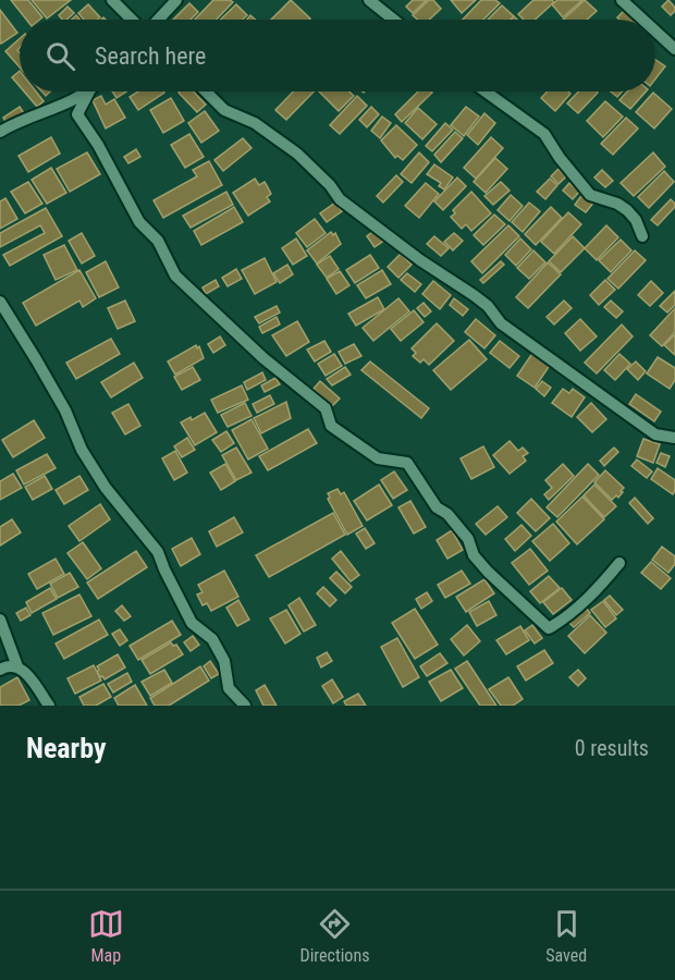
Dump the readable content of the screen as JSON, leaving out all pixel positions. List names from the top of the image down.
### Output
{
  "page": {
    "search": "Search here",
    "heading": ["Nearby", "0 results"],
    "nav": ["Map", "Directions", "Saved"]
  }
}
